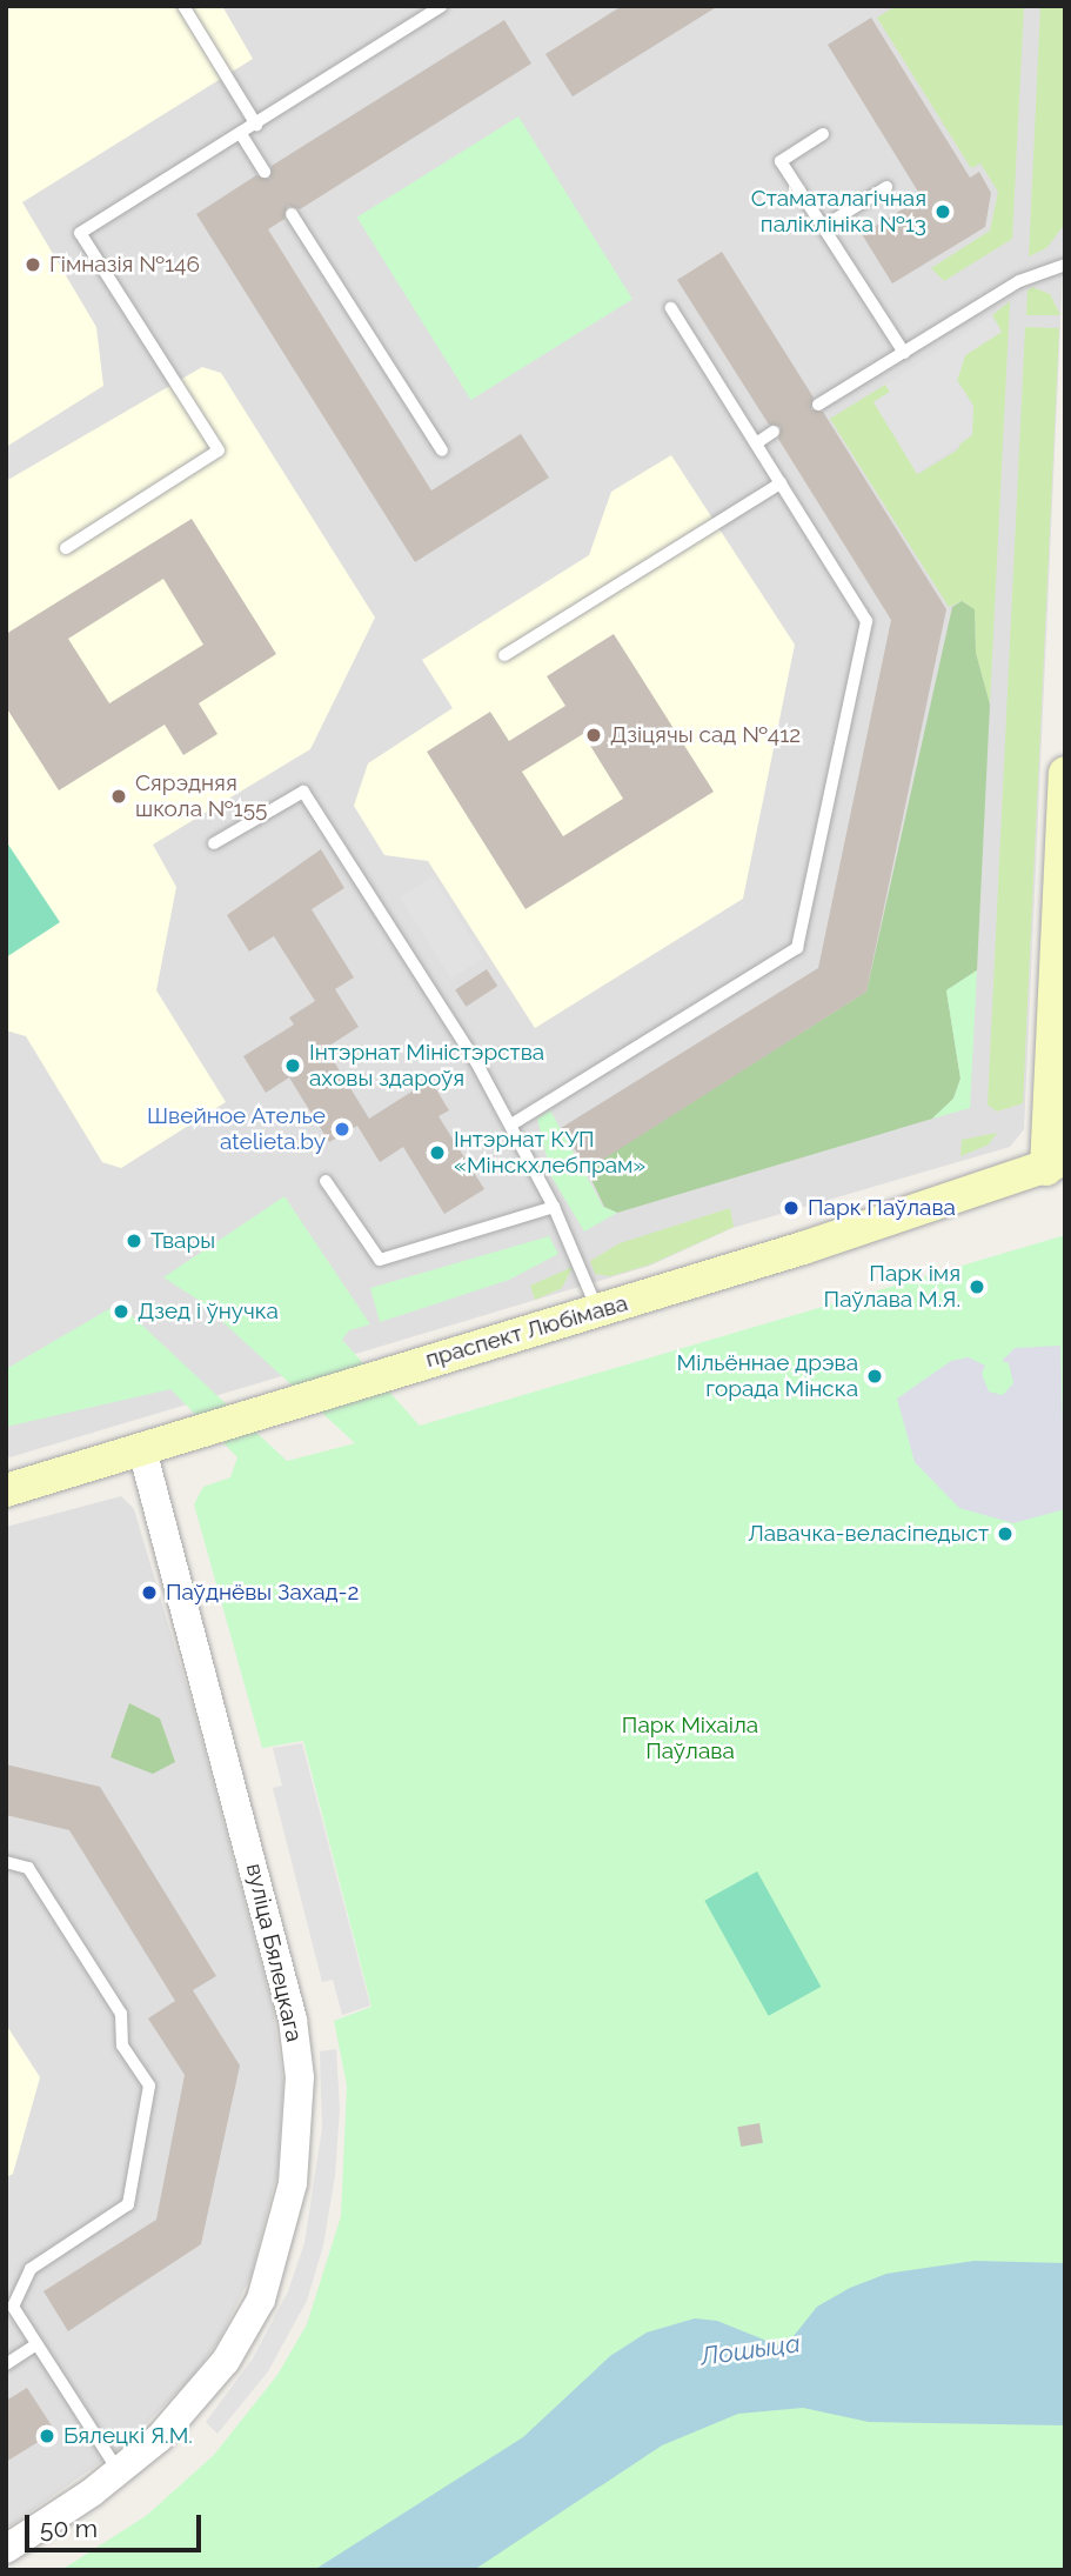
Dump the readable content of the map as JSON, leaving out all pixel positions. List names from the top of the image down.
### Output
{
  "streets": {
    "main road": ["праспект Любімава"],
    "street": ["вуліца Бялецкага"]
  },
  "crossings": [
    ["праспект Любімава", "вуліца Бялецкага"]
  ],
  "water": ["Лошыца"],
  "parks": ["Парк Міхаіла Паўлава"],
  "places": [
    "Стаматалагічная паліклініка №13",
    "Гімназія №146",
    "Дзіцячы сад №412",
    "Сярэдняя школа №155",
    "Інтэрнат Міністэрства аховы здароўя",
    "Швейное Ателье atelieta.by",
    "Інтэрнат КУП «Мінскхлебпрам»",
    "Парк Паўлава",
    "Твары",
    "Парк імя Паўлава М.Я.",
    "Дзед і ўнучка",
    "Мільённае дрэва горада Мінска",
    "Лавачка-веласіпедыст",
    "Паўднёвы Захад-2",
    "Бялецкі Я.М."
  ],
  "scale_bar": "50 m"
}
